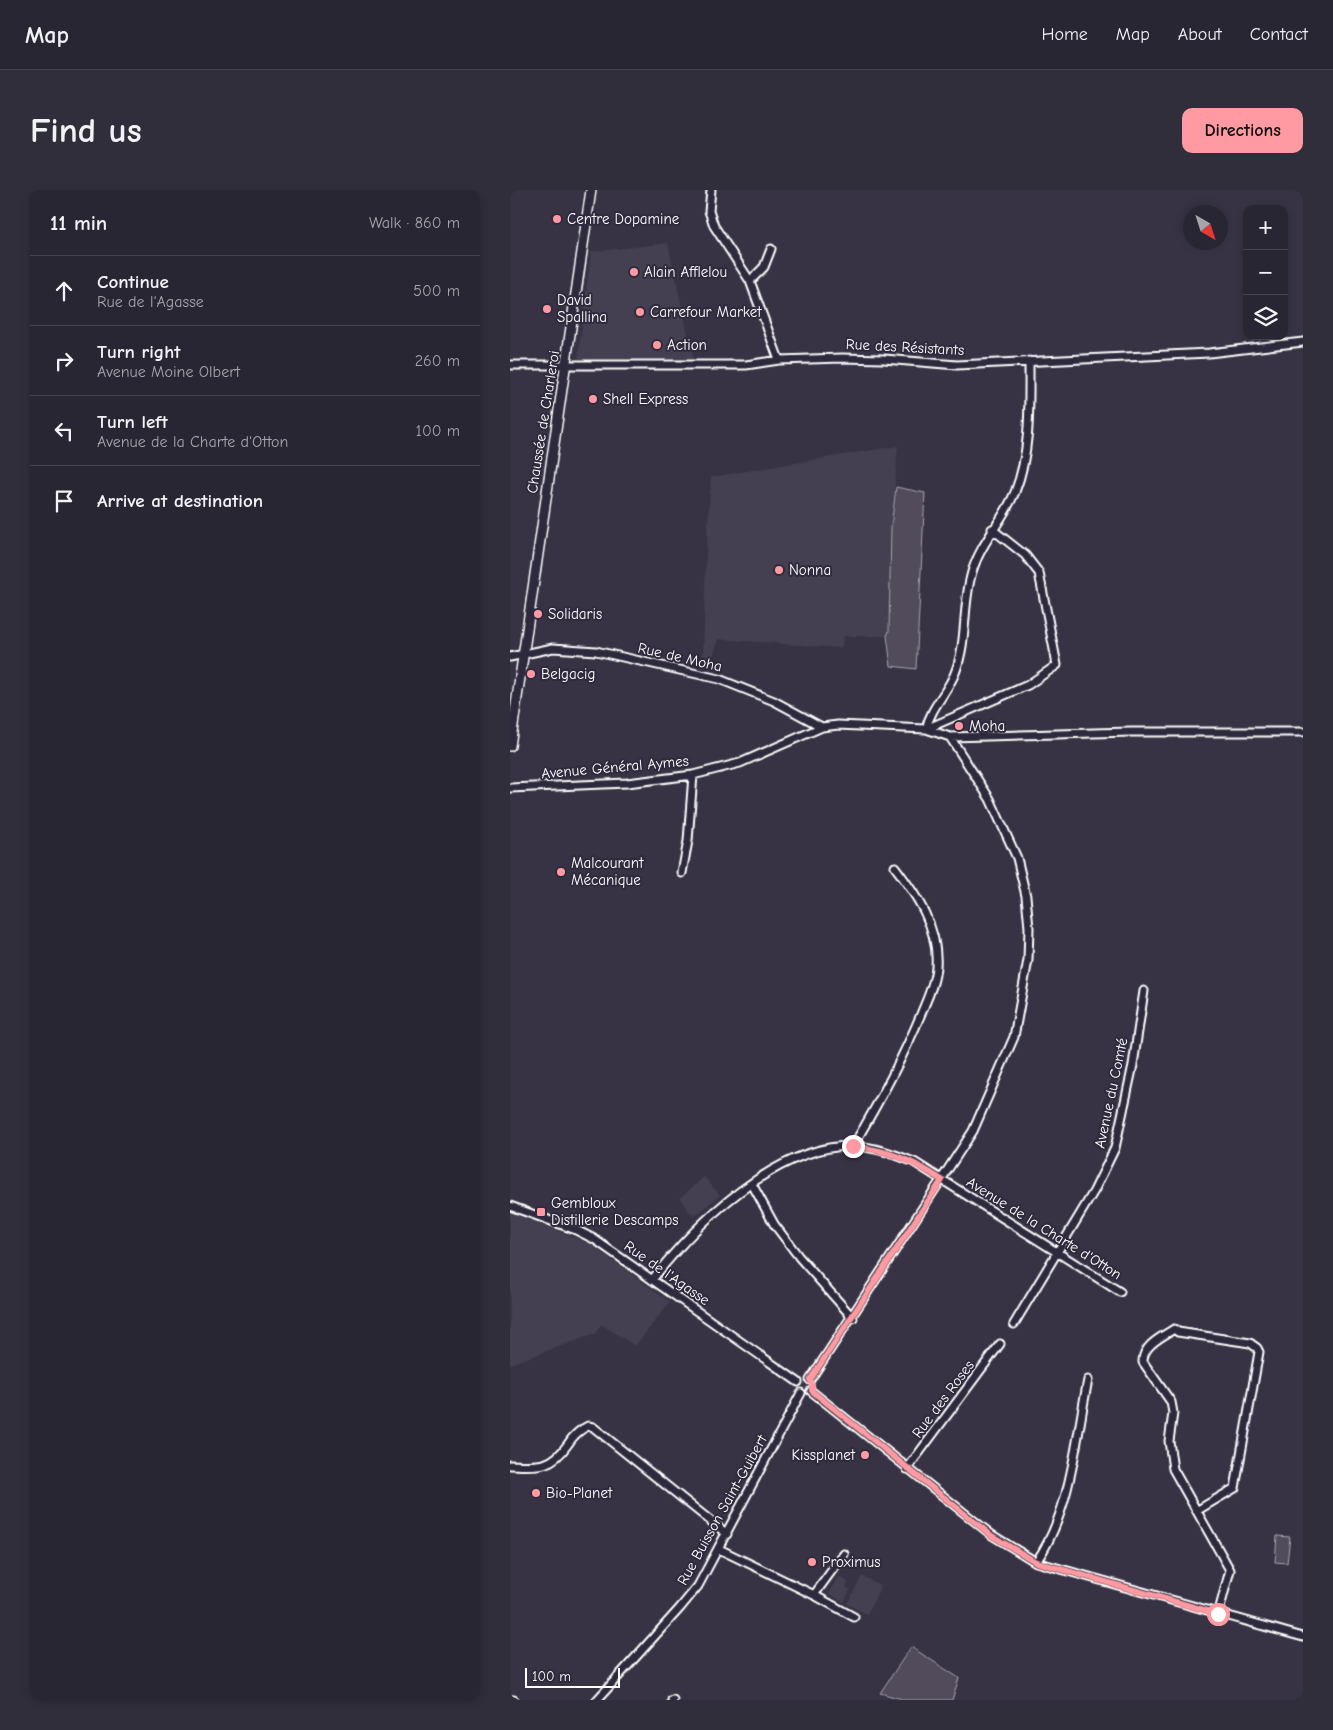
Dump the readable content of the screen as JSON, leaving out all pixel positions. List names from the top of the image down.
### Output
{
  "streets": {
    "main road": ["Chaussée de Charleroi"],
    "street": [
      "Rue des Résistants",
      "Rue de Moha",
      "Avenue Général Aymes",
      "Avenue du Comté",
      "Avenue de la Charte d'Otton",
      "Rue de l'Agasse",
      "Rue des Roses",
      "Rue Buisson Saint-Guibert"
    ]
  },
  "crossings": [
    ["Rue des Résistants", "Chaussée de Charleroi"],
    ["Chaussée de Charleroi", "Rue de Moha"],
    ["Rue de Moha", "Avenue Général Aymes"],
    ["Avenue du Comté", "Avenue de la Charte d'Otton"],
    ["Avenue de la Charte d'Otton", "Rue de l'Agasse"],
    ["Rue de l'Agasse", "Rue Buisson Saint-Guibert"]
  ],
  "places": {
    "other": [
      "Centre Dopamine",
      "Alain Afflelou",
      "David Spallina",
      "Carrefour Market",
      "Action",
      "Shell Express",
      "Nonna",
      "Solidaris",
      "Belgacig",
      "Moha",
      "Malcourant Mécanique",
      "Kissplanet",
      "Bio-Planet",
      "Proximus"
    ],
    "transit": ["Gembloux Distillerie Descamps"]
  },
  "scale_bar": "100 m",
  "north": "bottom right",
  "page": {
    "header": "Map",
    "nav": [
      "Home",
      "Map",
      "About",
      "Contact"
    ],
    "buttons": "Directions",
    "title": "Find us",
    "heading": ["11 min", "Walk · 860 m"],
    "map_buttons": ["+", "−"],
    "list": [
      ["Continue", "Rue de l'Agasse", "500 m"],
      ["Turn right", "Avenue Moine Olbert", "260 m"],
      ["Turn left", "Avenue de la Charte d'Otton", "100 m"],
      "Arrive at destination"
    ],
    "scale": "100 m"
  }
}
